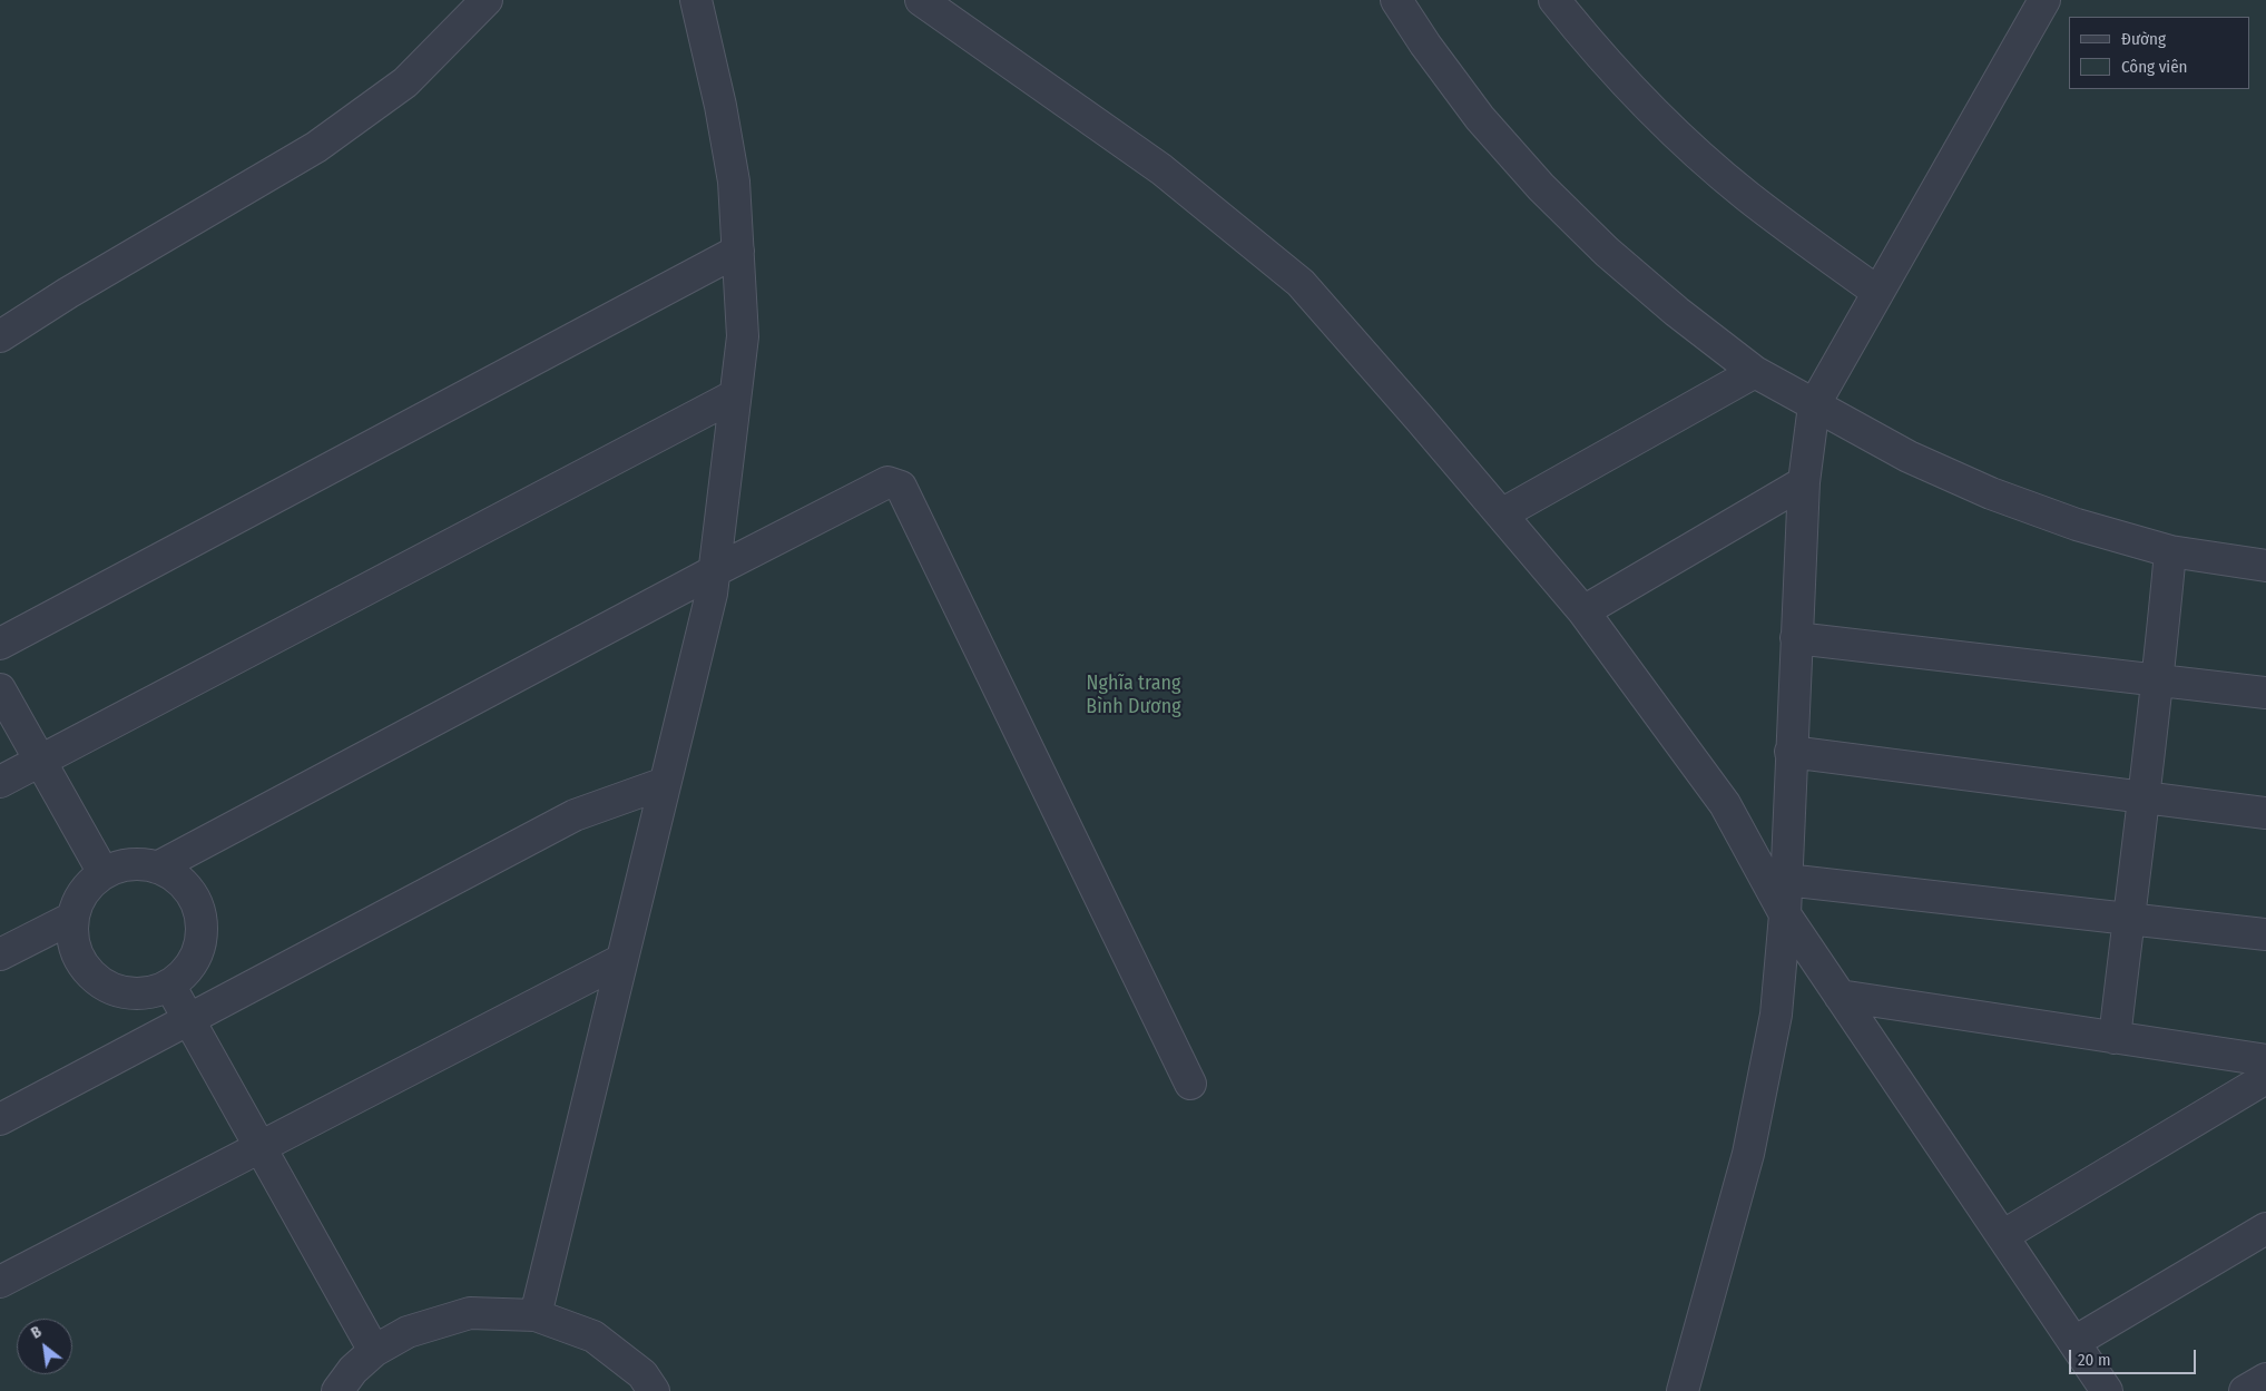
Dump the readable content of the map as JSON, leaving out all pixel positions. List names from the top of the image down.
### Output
{
  "parks": ["Nghĩa trang Bình Dương"],
  "legend": ["Đường", "Công viên"],
  "scale_bar": "20 m",
  "north": "top left"
}
